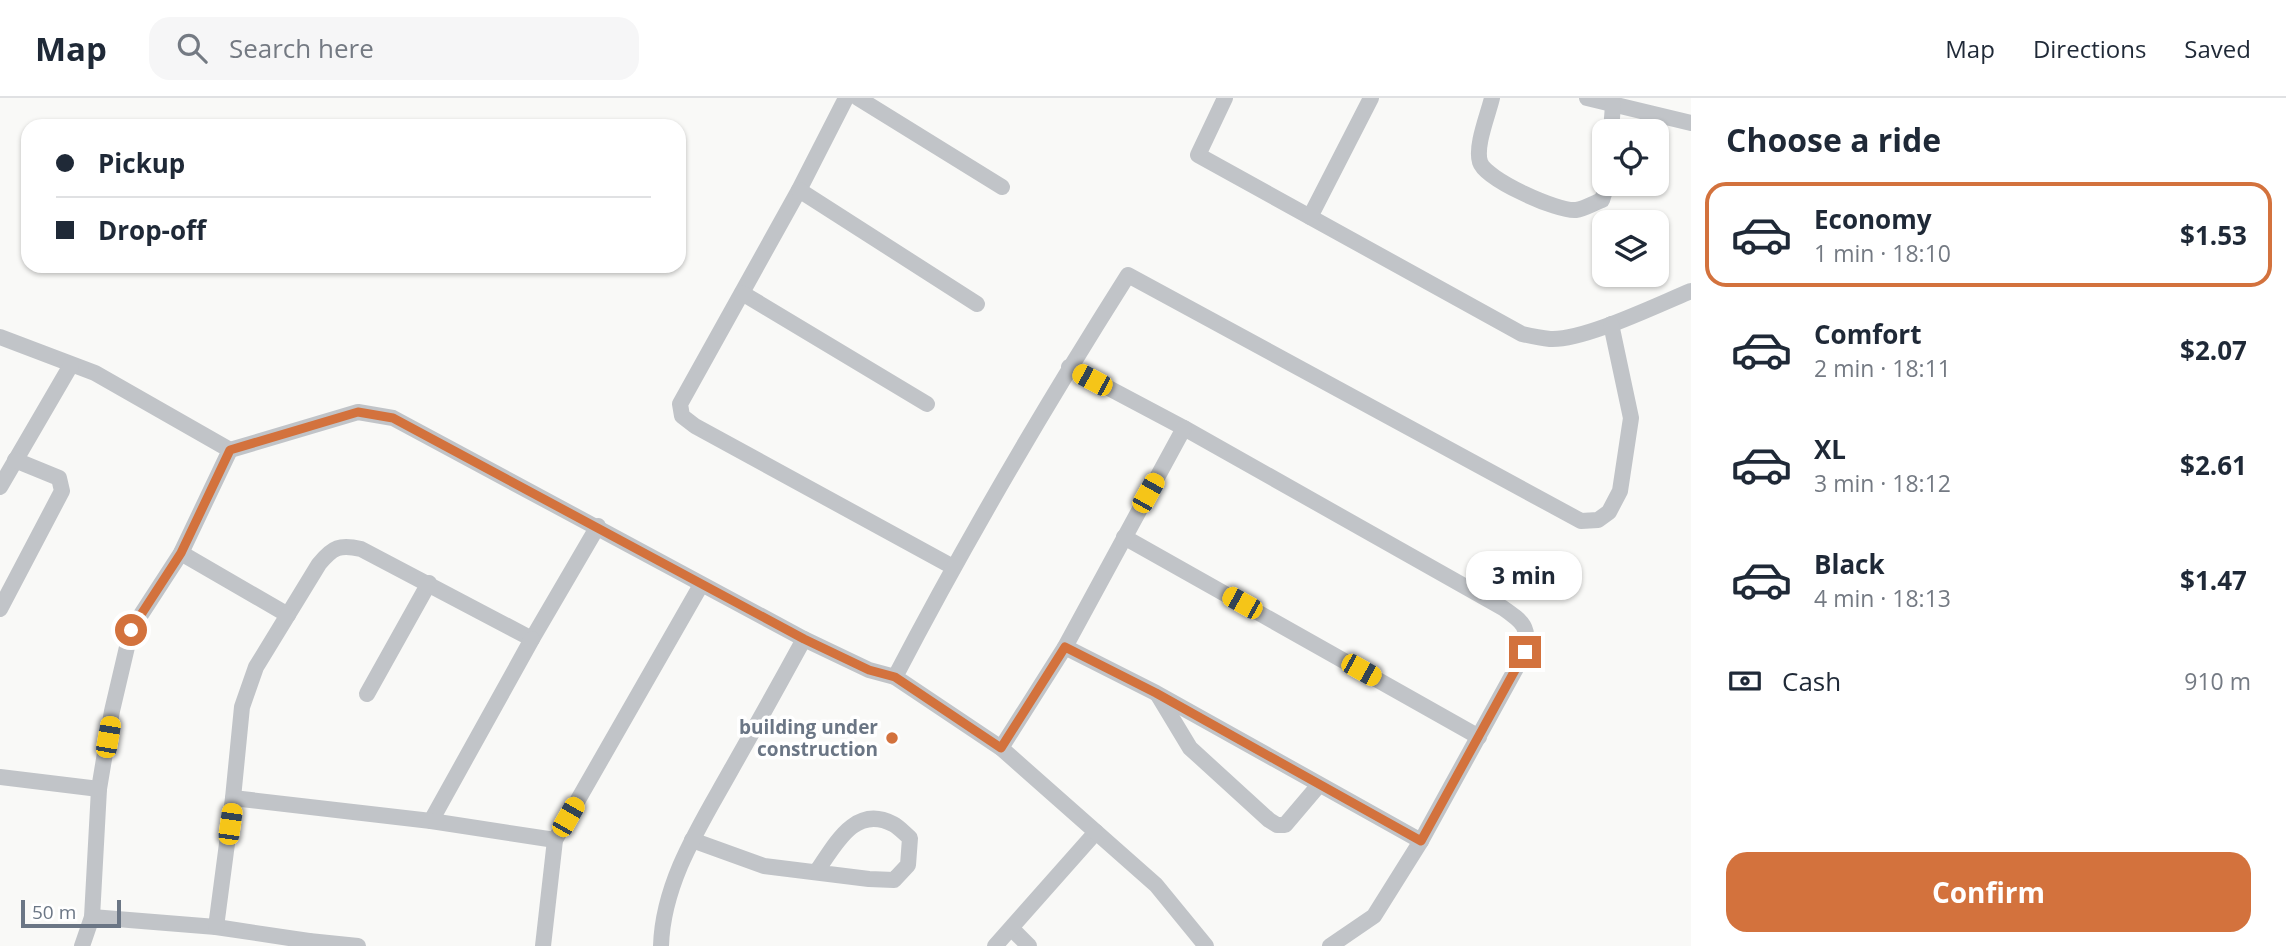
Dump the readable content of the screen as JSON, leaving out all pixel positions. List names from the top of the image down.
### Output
{
  "places": ["building under construction"],
  "scale_bar": "50 m",
  "page": {
    "header": "Map",
    "search": "Search here",
    "nav": ["Map", "Directions", "Saved"],
    "heading": "Choose a ride",
    "banner": ["Pickup", "Drop-off"],
    "list": [
      {
        "name": "Economy",
        "note": "1 min · 18:10",
        "value": "$1.53"
      },
      {
        "name": "Comfort",
        "note": "2 min · 18:11",
        "value": "$2.07"
      },
      {
        "name": "XL",
        "note": "3 min · 18:12",
        "value": "$2.61"
      },
      {
        "name": "Black",
        "note": "4 min · 18:13",
        "value": "$1.47"
      }
    ],
    "bubble": "3 min",
    "pay": ["Cash", "910 m"],
    "buttons": "Confirm",
    "scale": "50 m"
  }
}
